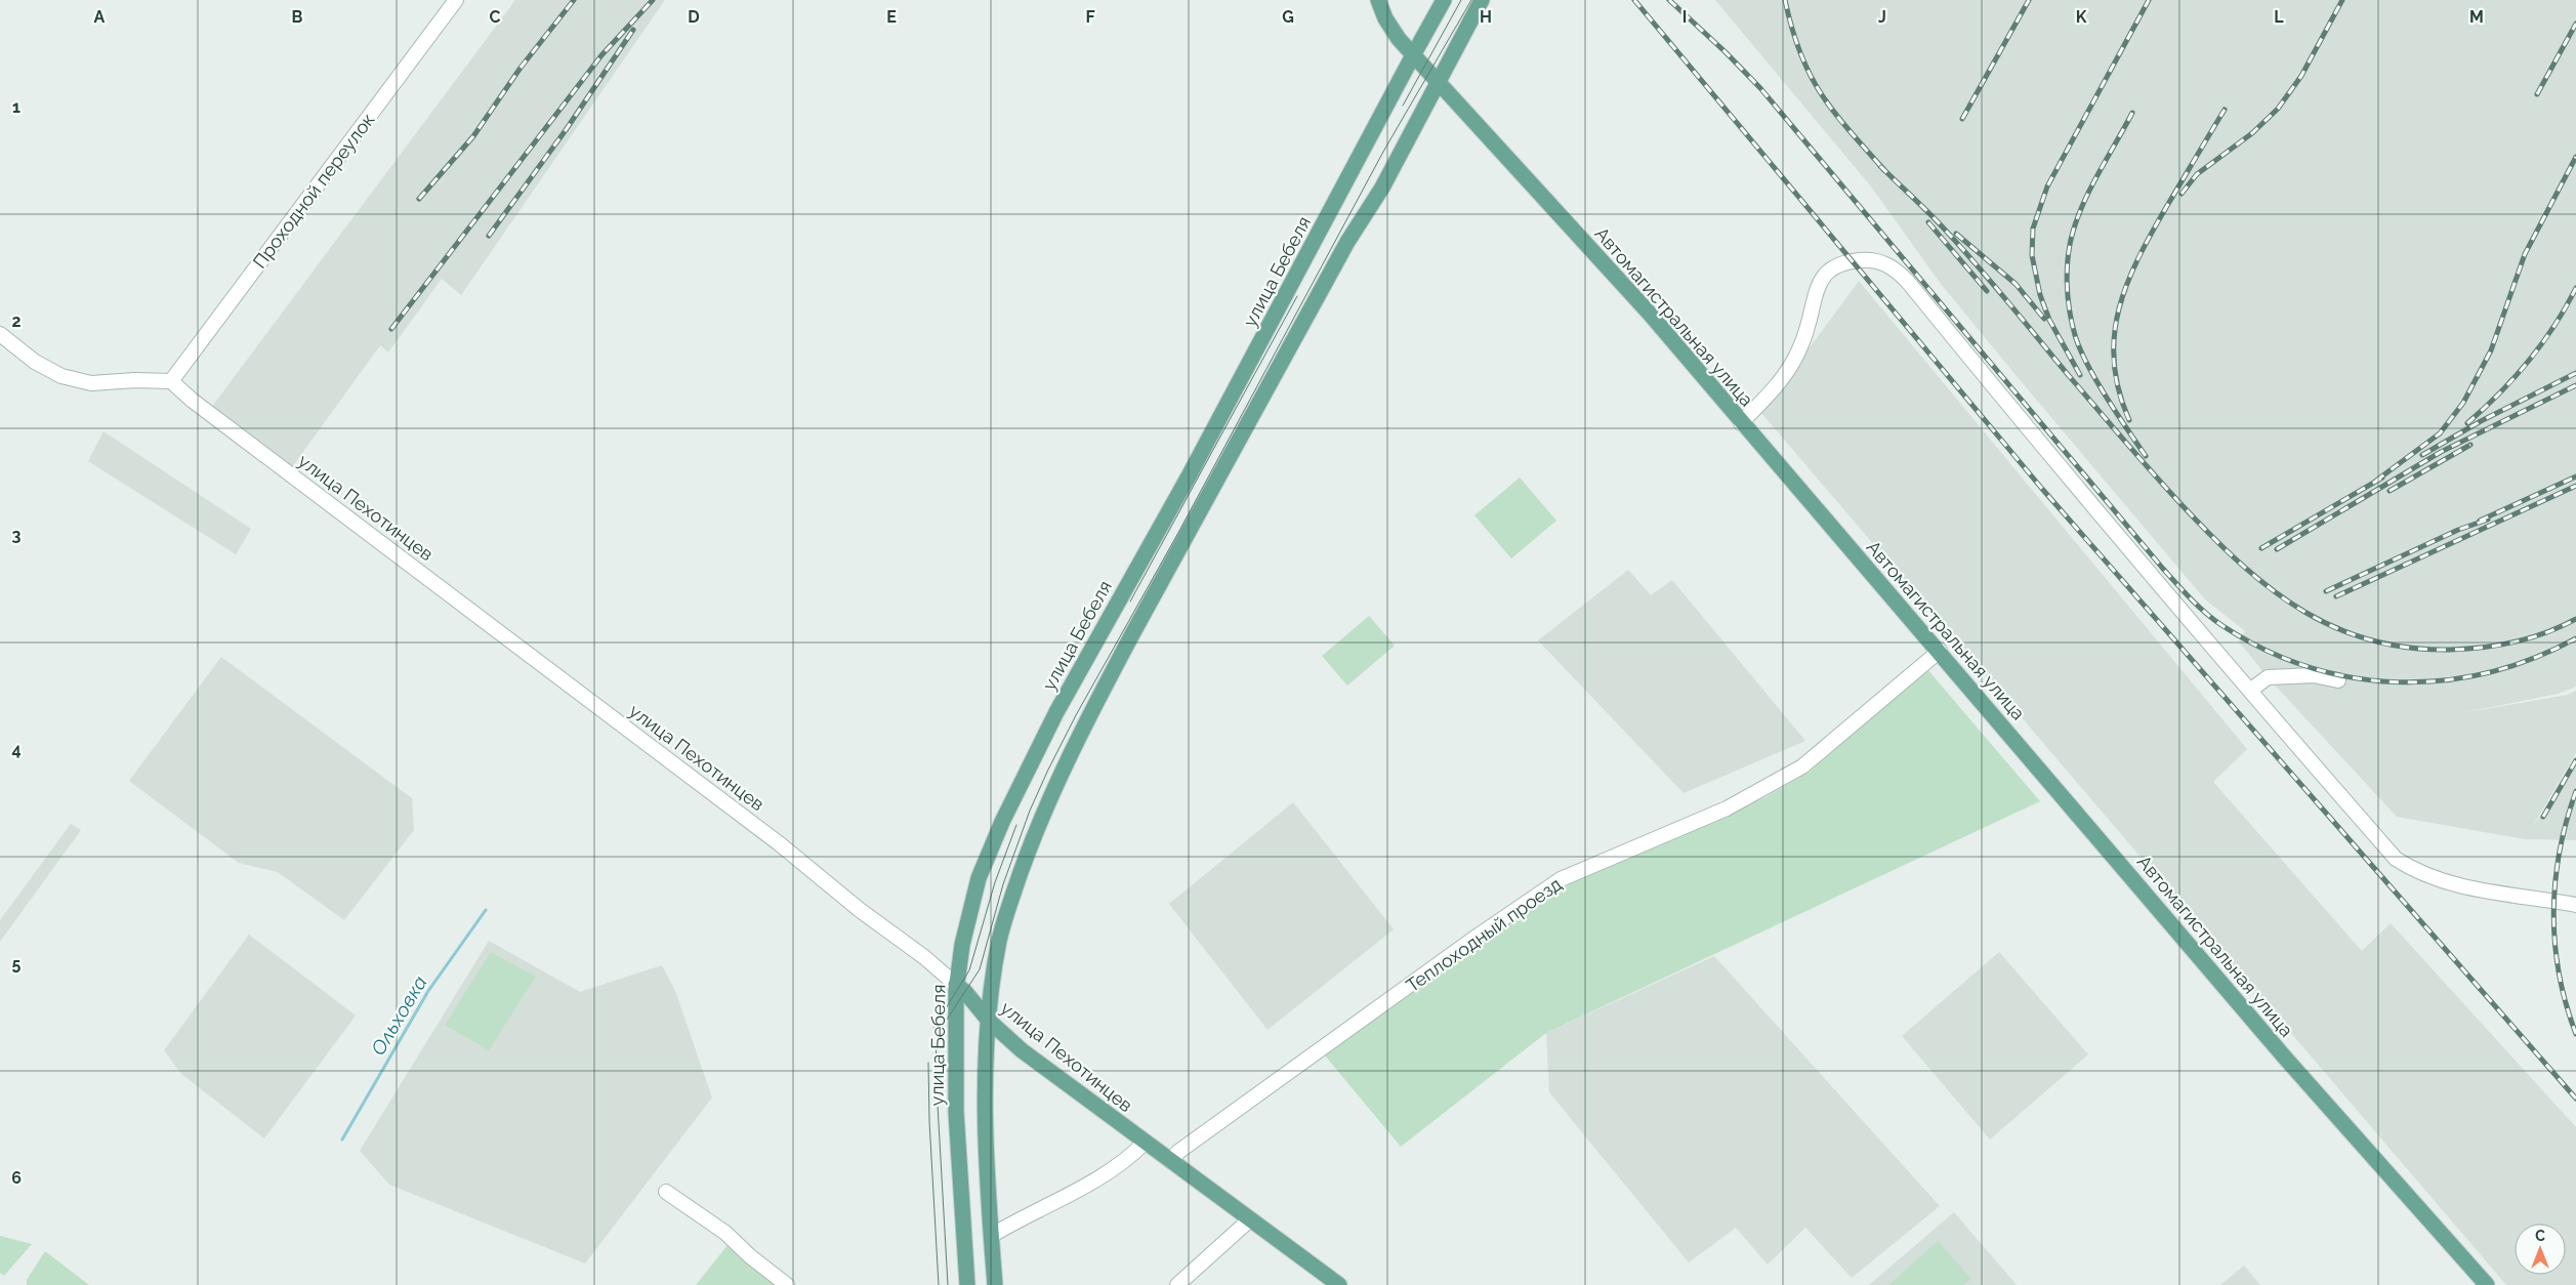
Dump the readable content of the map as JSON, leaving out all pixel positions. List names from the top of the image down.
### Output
{
  "streets": {
    "main road": ["улица Бебеля", "Автомагистральная улица", "улица Пехотинцев"],
    "street": ["Проходной переулок", "Теплоходный проезд"]
  },
  "crossings": [
    ["Проходной переулок", "улица Пехотинцев"],
    ["улица Бебеля", "Автомагистральная улица"],
    ["улица Бебеля", "улица Пехотинцев"],
    ["Автомагистральная улица", "Теплоходный проезд"],
    ["улица Пехотинцев", "Теплоходный проезд"]
  ],
  "water": ["Ольховка"],
  "north": "top",
  "grid": {
    "columns": [
      "A",
      "B",
      "C",
      "D",
      "E",
      "F",
      "G",
      "H",
      "I",
      "J",
      "K",
      "L",
      "M"
    ],
    "rows": [
      "1",
      "2",
      "3",
      "4",
      "5",
      "6"
    ]
  }
}
